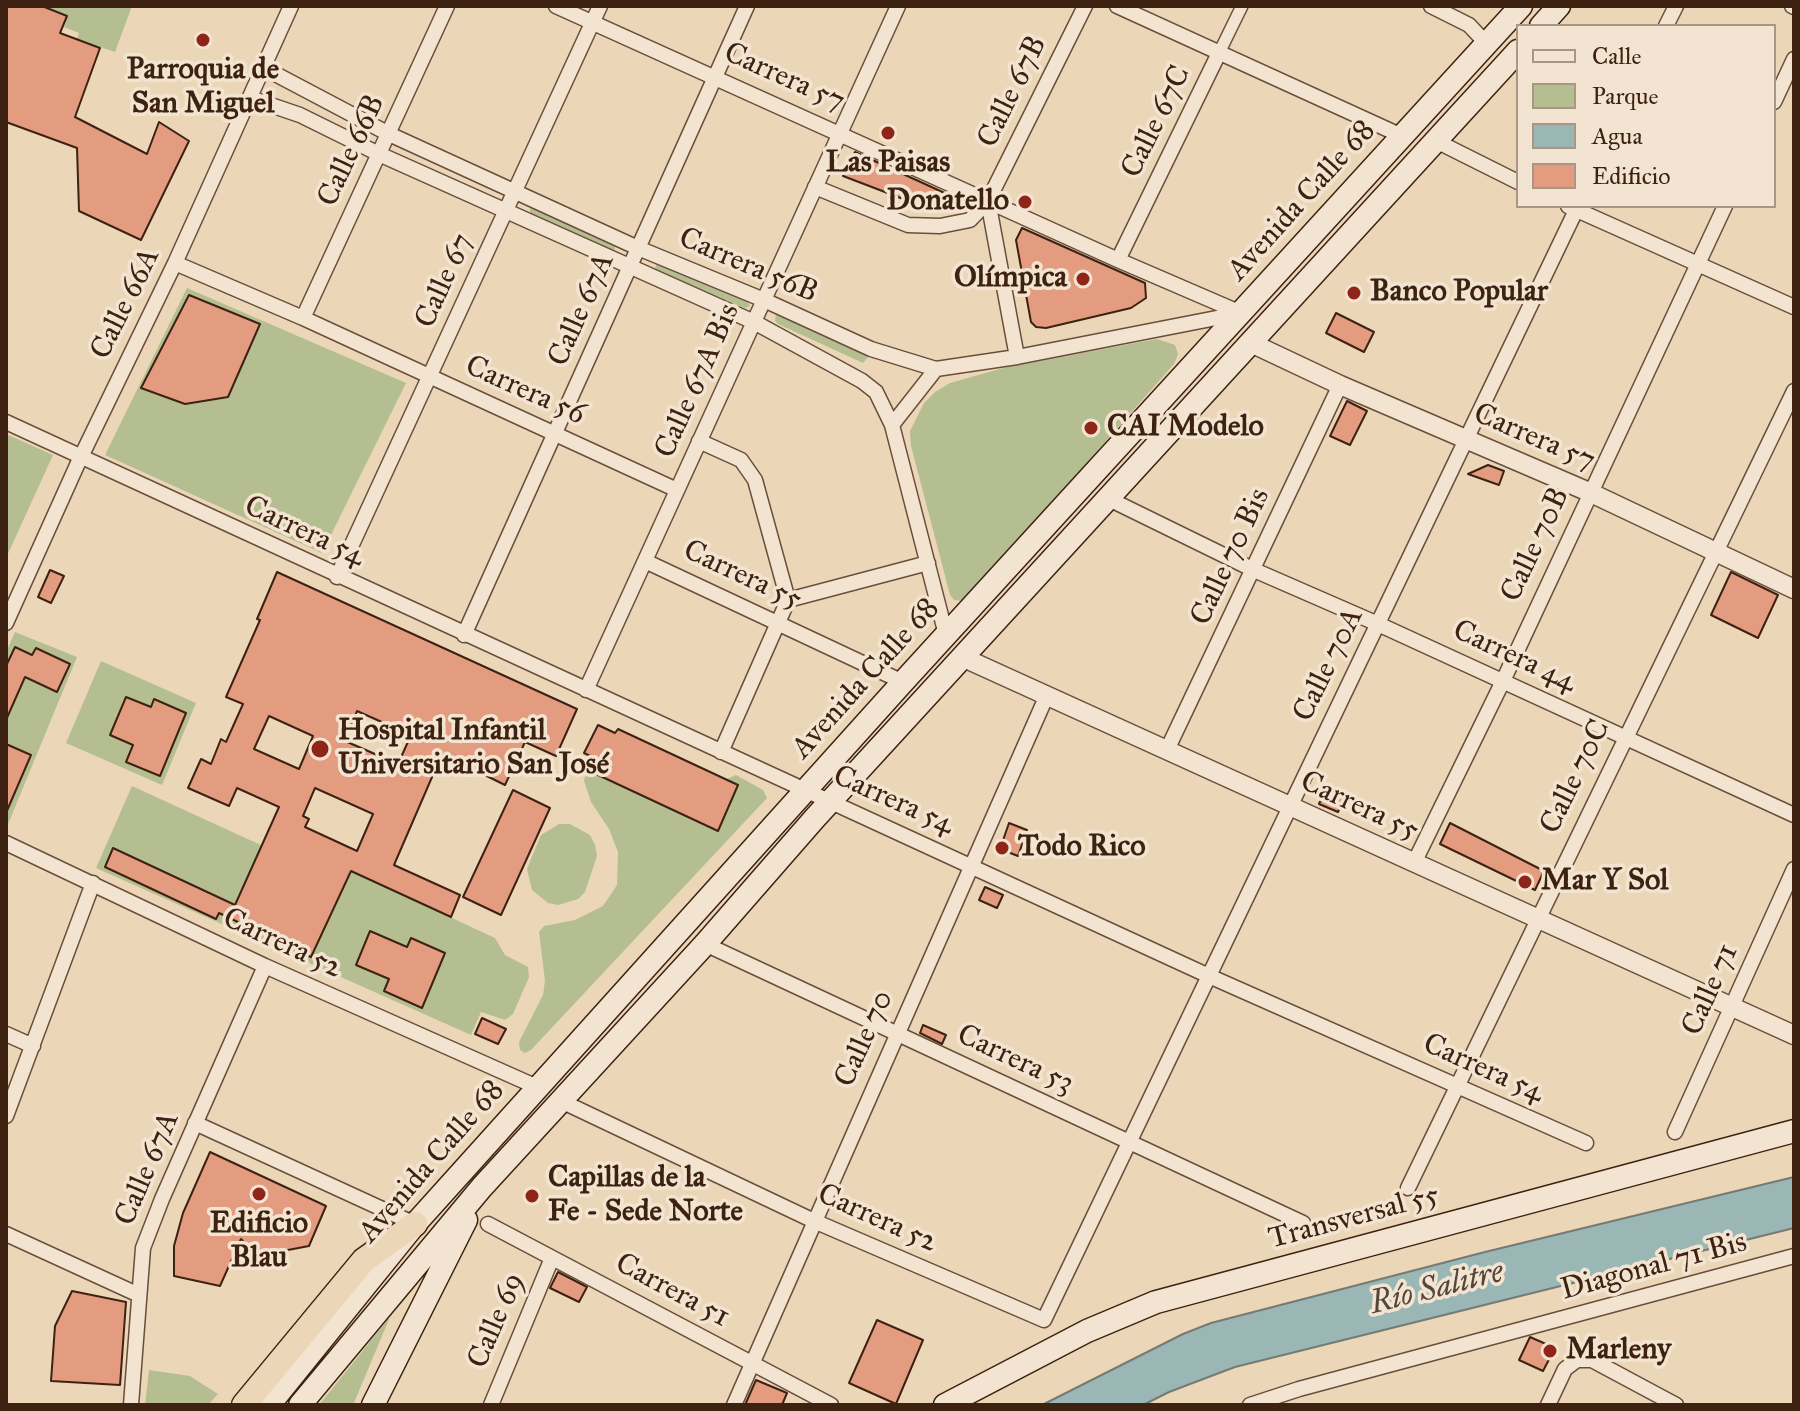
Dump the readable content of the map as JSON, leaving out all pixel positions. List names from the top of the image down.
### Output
{
  "streets": {
    "main road": ["Avenida Calle 68", "Transversal 55"],
    "street": [
      "Carrera 57",
      "Calle 67B",
      "Calle 67C",
      "Calle 66B",
      "Carrera 56B",
      "Calle 67",
      "Calle 66A",
      "Calle 67A",
      "Calle 67A Bis",
      "Carrera 56",
      "Carrera 54",
      "Calle 70B",
      "Calle 70 Bis",
      "Carrera 55",
      "Carrera 44",
      "Calle 70A",
      "Calle 70C",
      "Carrera 52",
      "Calle 71",
      "Calle 70",
      "Carrera 53",
      "Diagonal 71 Bis",
      "Carrera 51",
      "Calle 69"
    ]
  },
  "crossings": [
    ["Carrera 57", "Calle 67B"],
    ["Carrera 57", "Calle 67C"],
    ["Carrera 57", "Avenida Calle 68"],
    ["Carrera 57", "Carrera 56B"],
    ["Carrera 57", "Calle 67"],
    ["Carrera 57", "Calle 67A"],
    ["Carrera 57", "Calle 67A Bis"],
    ["Carrera 57", "Calle 70B"],
    ["Carrera 57", "Calle 70 Bis"],
    ["Carrera 57", "Calle 70A"],
    ["Carrera 57", "Calle 70C"],
    ["Calle 66B", "Carrera 56B"],
    ["Calle 66B", "Carrera 56"],
    ["Avenida Calle 68", "Carrera 56B"],
    ["Avenida Calle 68", "Carrera 54"],
    ["Avenida Calle 68", "Carrera 55"],
    ["Avenida Calle 68", "Carrera 52"],
    ["Avenida Calle 68", "Carrera 53"],
    ["Carrera 56B", "Calle 67"],
    ["Carrera 56B", "Calle 66A"],
    ["Carrera 56B", "Calle 67A"],
    ["Carrera 56B", "Calle 67A Bis"],
    ["Calle 67", "Carrera 56"],
    ["Calle 67", "Carrera 54"],
    ["Calle 66A", "Carrera 56"],
    ["Calle 66A", "Carrera 54"],
    ["Calle 67A", "Carrera 56"],
    ["Calle 67A", "Carrera 54"],
    ["Calle 67A", "Carrera 52"],
    ["Calle 67A Bis", "Carrera 56"],
    ["Calle 67A Bis", "Carrera 54"],
    ["Calle 67A Bis", "Carrera 55"],
    ["Carrera 54", "Calle 70A"],
    ["Carrera 54", "Calle 70C"],
    ["Carrera 54", "Calle 70"],
    ["Calle 70B", "Carrera 55"],
    ["Calle 70B", "Carrera 44"],
    ["Calle 70 Bis", "Carrera 55"],
    ["Calle 70 Bis", "Carrera 44"],
    ["Carrera 55", "Calle 70A"],
    ["Carrera 55", "Calle 70C"],
    ["Carrera 55", "Calle 71"],
    ["Carrera 55", "Calle 70"],
    ["Carrera 44", "Calle 70A"],
    ["Carrera 44", "Calle 70C"],
    ["Calle 70A", "Carrera 52"],
    ["Calle 70A", "Carrera 53"],
    ["Carrera 52", "Calle 70"],
    ["Calle 70", "Carrera 53"],
    ["Calle 70", "Carrera 51"],
    ["Carrera 51", "Calle 69"]
  ],
  "water": ["Río Salitre"],
  "places": [
    "Parroquia de San Miguel",
    "Las Paisas",
    "Donatello",
    "Olímpica",
    "Banco Popular",
    "CAI Modelo",
    "Hospital Infantil Universitario San José",
    "Todo Rico",
    "Mar Y Sol",
    "Edificio Blau",
    "Capillas de la Fe - Sede Norte",
    "Marleny"
  ],
  "legend": [
    "Calle",
    "Parque",
    "Agua",
    "Edificio"
  ]
}
